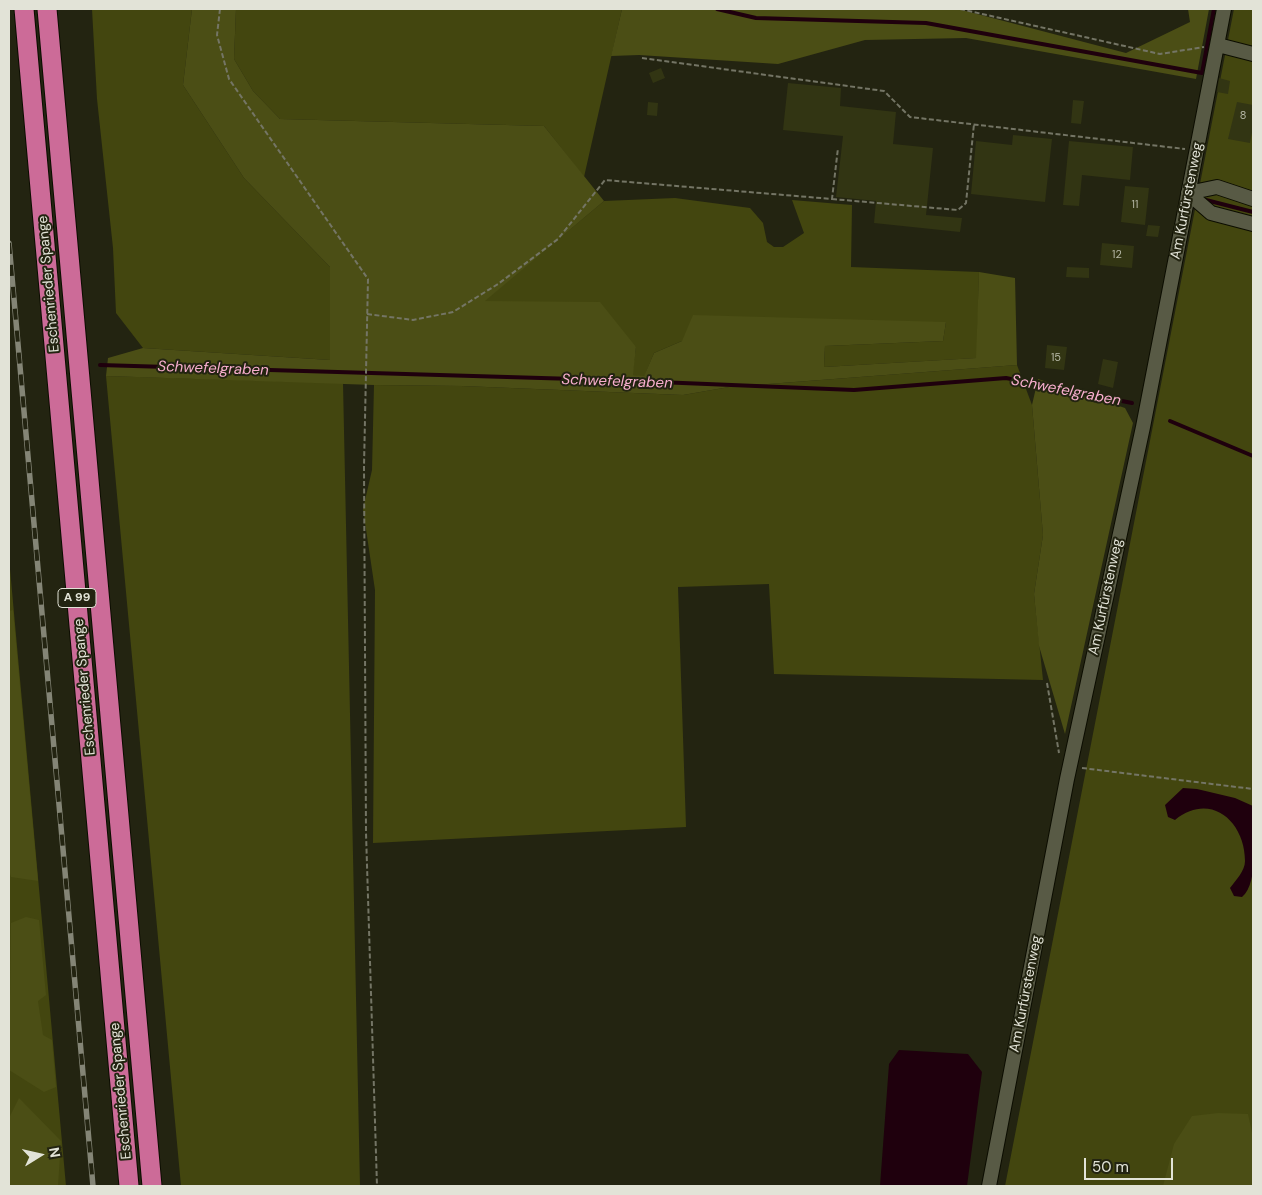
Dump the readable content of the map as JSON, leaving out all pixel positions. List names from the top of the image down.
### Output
{
  "streets": {
    "highway": ["Eschenrieder Spange", "A 99"],
    "street": ["Am Kurfürstenweg"]
  },
  "water": ["Schwefelgraben"],
  "house_numbers": [
    "8",
    "11",
    "12",
    "15"
  ],
  "scale_bar": "50 m",
  "north": "right"
}
